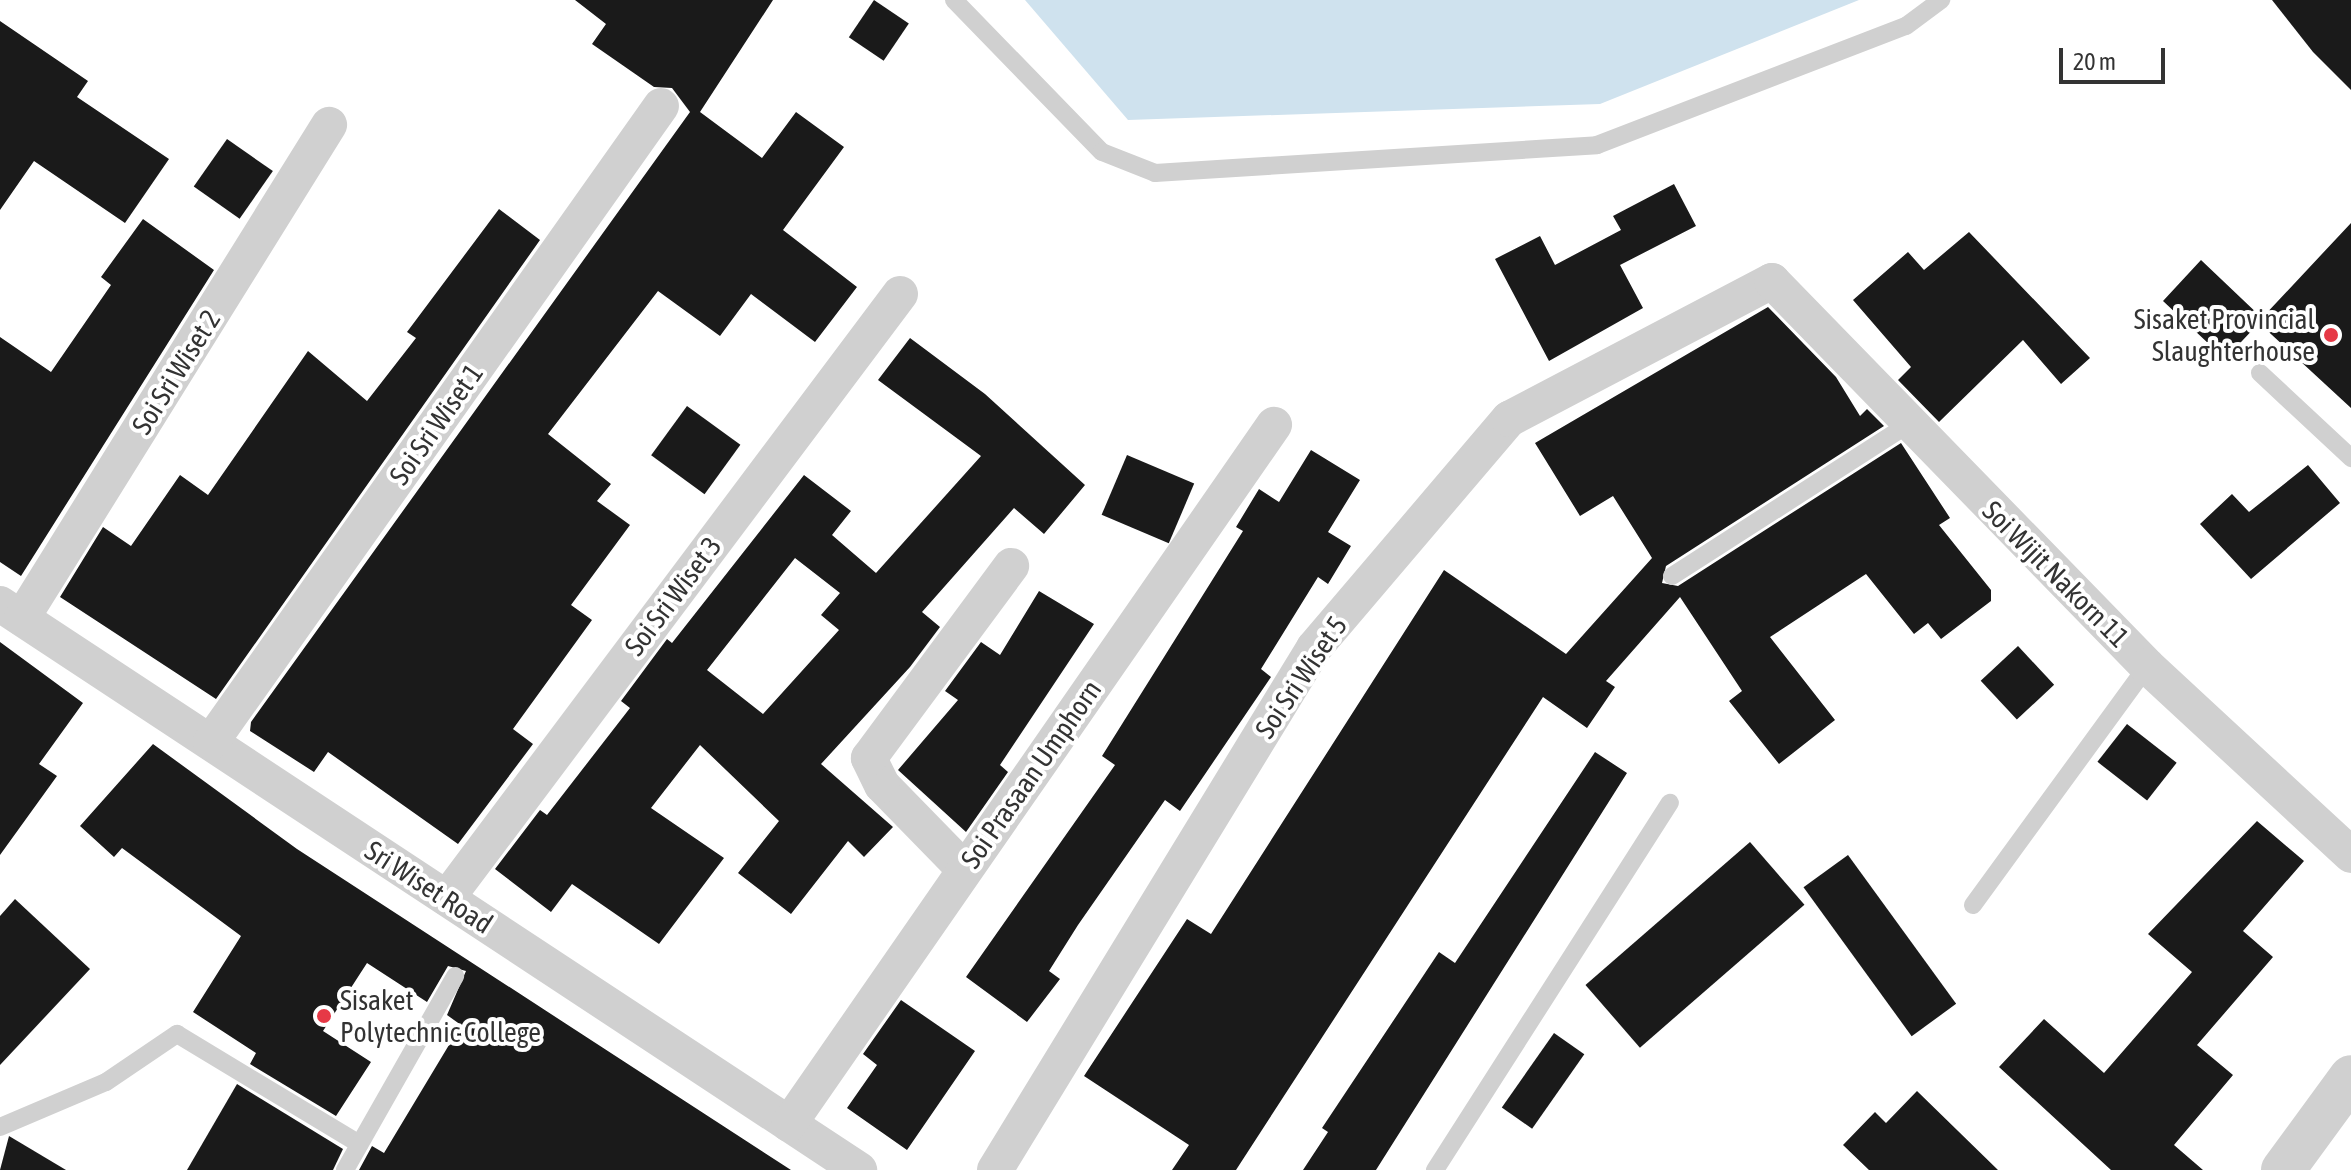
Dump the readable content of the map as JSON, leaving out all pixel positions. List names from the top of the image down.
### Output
{
  "streets": {
    "street": [
      "Soi Sri Wiset 2",
      "Soi Sri Wiset 1",
      "Soi Wijit Nakorn 11",
      "Soi Sri Wiset 3",
      "Soi Sri Wiset 5",
      "Soi Prasaan Umphorn",
      "Sri Wiset Road"
    ]
  },
  "crossings": [
    ["Soi Sri Wiset 2", "Sri Wiset Road"],
    ["Soi Sri Wiset 1", "Sri Wiset Road"],
    ["Soi Wijit Nakorn 11", "Soi Sri Wiset 5"],
    ["Soi Sri Wiset 3", "Sri Wiset Road"],
    ["Soi Prasaan Umphorn", "Sri Wiset Road"]
  ],
  "places": ["Sisaket Provincial Slaughterhouse", "Sisaket Polytechnic College"],
  "scale_bar": "20 m"
}
